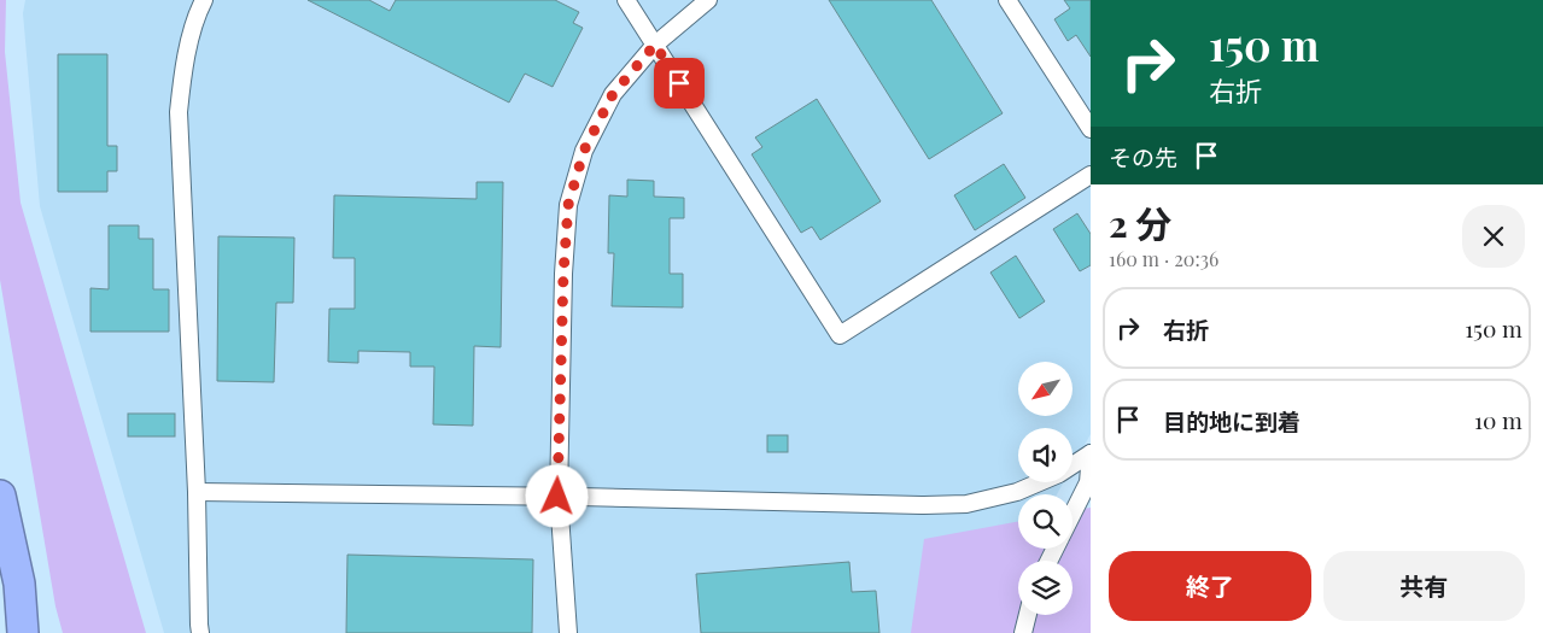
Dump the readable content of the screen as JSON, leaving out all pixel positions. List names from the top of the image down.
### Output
{
  "north": "bottom left",
  "page": {
    "turn": ["150 m", "右折"],
    "then": "その先",
    "heading": ["2 分", "160 m · 20:36"],
    "list": [
      {
        "name": "右折",
        "value": "150 m"
      },
      {
        "name": "目的地に到着",
        "value": "10 m"
      }
    ],
    "buttons": ["終了", "共有"]
  }
}
